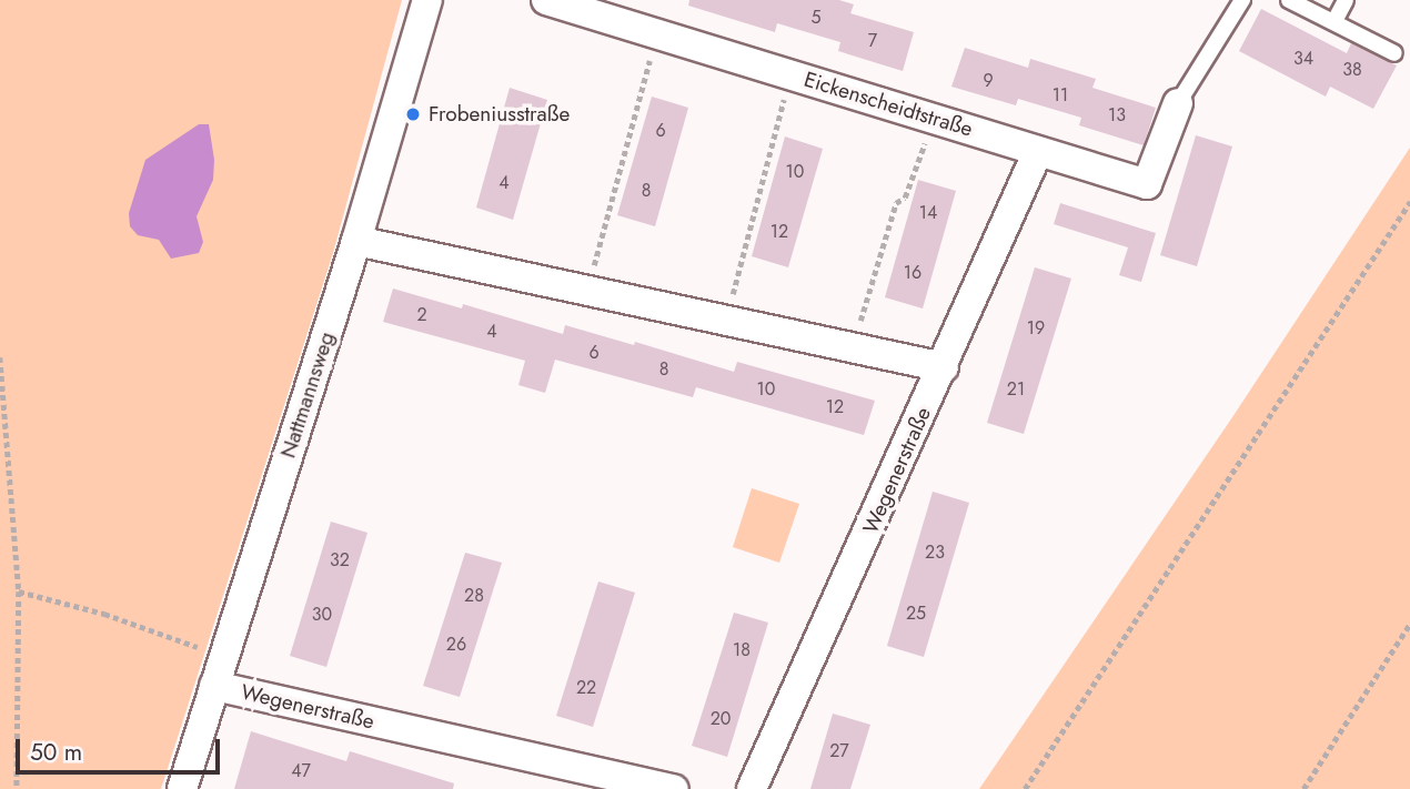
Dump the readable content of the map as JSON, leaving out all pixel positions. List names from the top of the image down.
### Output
{
  "streets": {
    "street": ["Eickenscheidtstraße", "Nattmannsweg", "Wegenerstraße"]
  },
  "crossings": [
    ["Eickenscheidtstraße", "Wegenerstraße"],
    ["Nattmannsweg", "Wegenerstraße"]
  ],
  "places": ["Frobeniusstraße"],
  "house_numbers": [
    "5",
    "7",
    "34",
    "38",
    "9",
    "11",
    "13",
    "6",
    "10",
    "4",
    "8",
    "14",
    "12",
    "16",
    "2",
    "19",
    "4",
    "6",
    "8",
    "10",
    "21",
    "12",
    "23",
    "32",
    "28",
    "25",
    "30",
    "26",
    "18",
    "22",
    "20",
    "27",
    "47"
  ],
  "scale_bar": "50 m"
}
